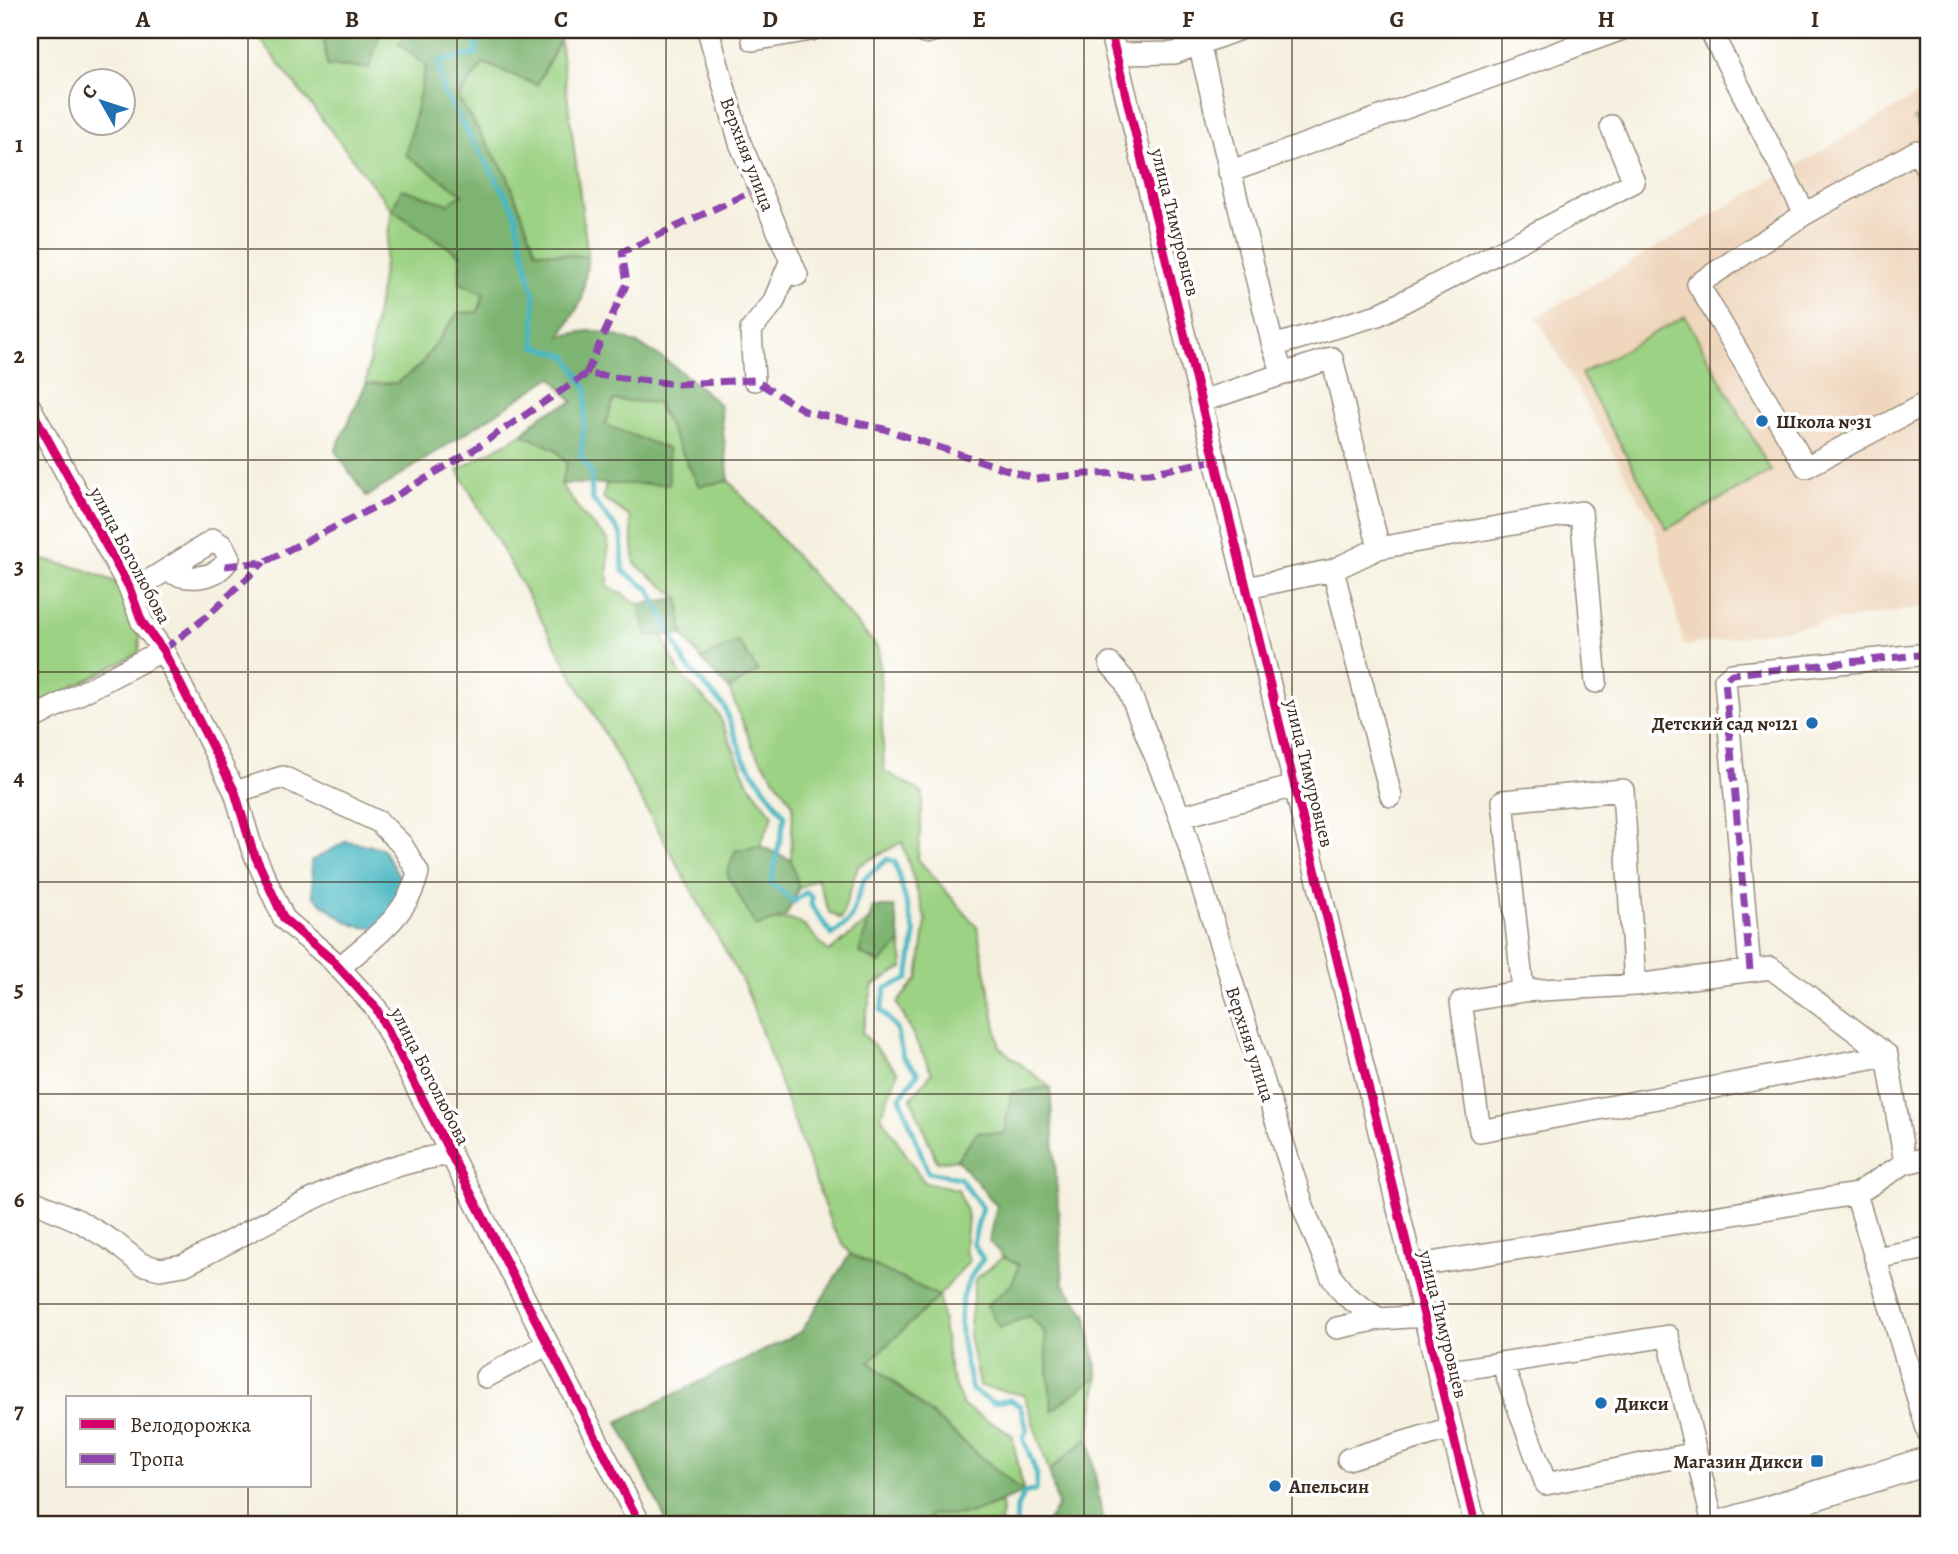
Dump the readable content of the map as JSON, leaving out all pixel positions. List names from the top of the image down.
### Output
{
  "streets": {
    "street": ["Верхняя улица", "улица Тимуровцев", "улица Боголюбова"]
  },
  "places": {
    "other": [
      "Школа №31",
      "Детский сад №121",
      "Дикси",
      "Апельсин"
    ],
    "transit": ["Магазин Дикси"]
  },
  "legend": ["Велодорожка", "Тропа"],
  "north": "top left",
  "grid": {
    "columns": [
      "A",
      "B",
      "C",
      "D",
      "E",
      "F",
      "G",
      "H",
      "I"
    ],
    "rows": [
      "1",
      "2",
      "3",
      "4",
      "5",
      "6",
      "7"
    ]
  }
}
